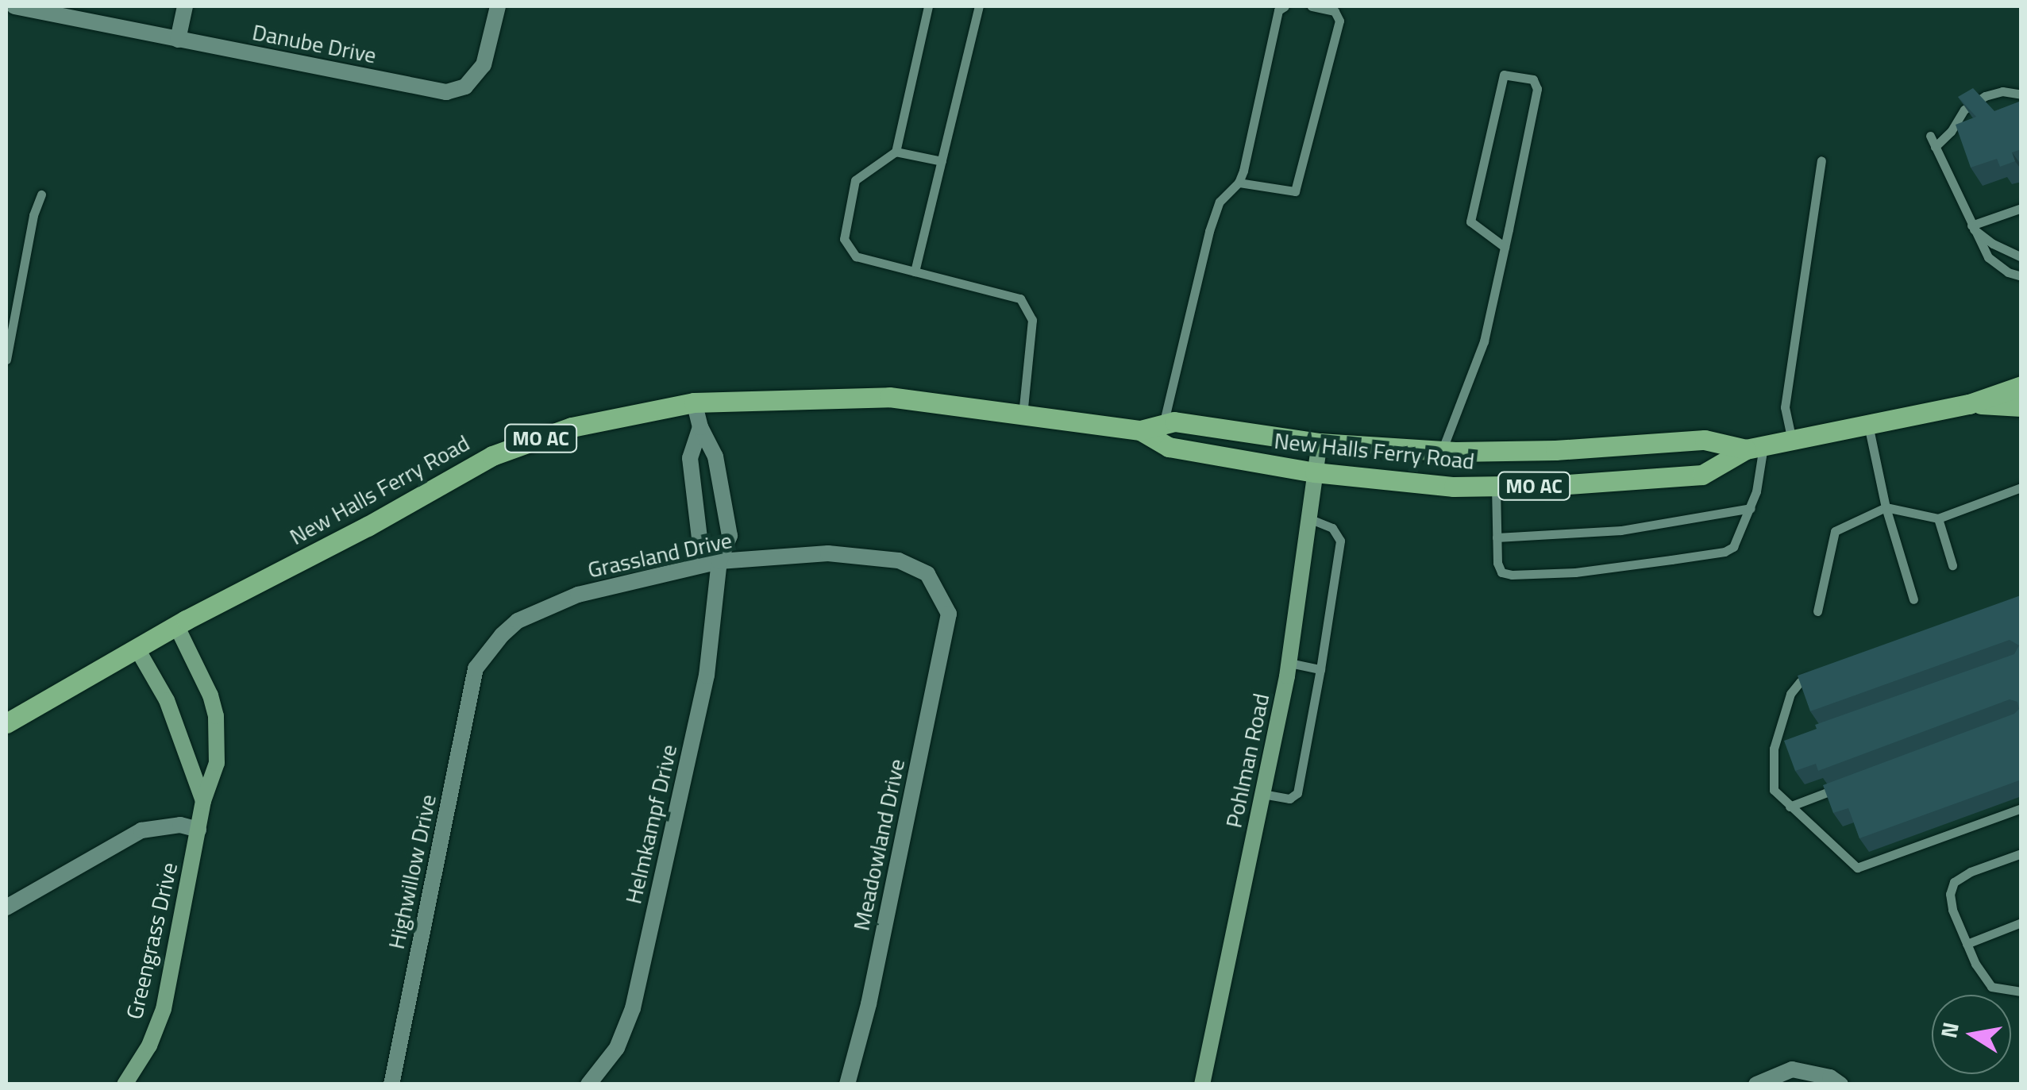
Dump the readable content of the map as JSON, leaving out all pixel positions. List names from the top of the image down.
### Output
{
  "streets": {
    "main road": ["MO AC", "New Halls Ferry Road"],
    "street": [
      "Danube Drive",
      "Grassland Drive",
      "Pohlman Road",
      "Helmkampf Drive",
      "Meadowland Drive",
      "Highwillow Drive",
      "Greengrass Drive"
    ]
  },
  "crossings": [
    ["New Halls Ferry Road", "Pohlman Road"],
    ["New Halls Ferry Road", "Helmkampf Drive"],
    ["New Halls Ferry Road", "Greengrass Drive"],
    ["Grassland Drive", "Helmkampf Drive"],
    ["Grassland Drive", "Meadowland Drive"],
    ["Grassland Drive", "Highwillow Drive"]
  ],
  "north": "left"
}
